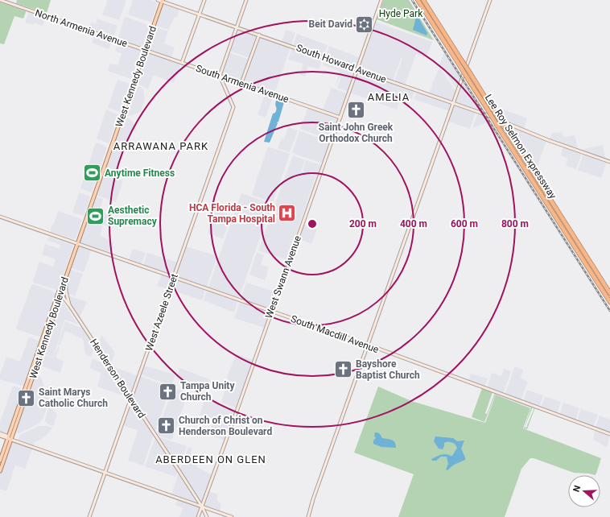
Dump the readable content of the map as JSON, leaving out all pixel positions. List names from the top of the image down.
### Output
{
  "streets": {
    "highway": ["Lee Roy Selmon Expressway"],
    "main road": ["West Kennedy Boulevard"],
    "street": [
      "North Armenia Avenue",
      "South Howard Avenue",
      "South Armenia Avenue",
      "West Swann Avenue",
      "West Azeele Street",
      "South Macdill Avenue",
      "Henderson Boulevard"
    ]
  },
  "crossings": [
    ["North Armenia Avenue", "West Kennedy Boulevard"],
    ["North Armenia Avenue", "South Armenia Avenue"],
    ["South Howard Avenue", "West Kennedy Boulevard"],
    ["South Howard Avenue", "West Swann Avenue"],
    ["West Kennedy Boulevard", "South Armenia Avenue"],
    ["West Kennedy Boulevard", "South Macdill Avenue"],
    ["West Kennedy Boulevard", "Henderson Boulevard"],
    ["South Armenia Avenue", "West Swann Avenue"],
    ["South Armenia Avenue", "West Azeele Street"],
    ["West Swann Avenue", "South Macdill Avenue"],
    ["West Swann Avenue", "Henderson Boulevard"],
    ["West Azeele Street", "South Macdill Avenue"],
    ["West Azeele Street", "Henderson Boulevard"]
  ],
  "districts": ["AMELIA", "ARRAWANA PARK", "ABERDEEN ON GLEN"],
  "parks": ["Hyde Park"],
  "places": {
    "synagogue": ["Beit David"],
    "church": [
      "Saint John Greek Orthodox Church",
      "Bayshore Baptist Church",
      "Tampa Unity Church",
      "Saint Marys Catholic Church",
      "Church of Christ on Henderson Boulevard"
    ],
    "sports": ["Anytime Fitness", "Aesthetic Supremacy"],
    "hospital": ["HCA Florida - South Tampa Hospital"]
  },
  "north": "left",
  "rings": [
    "200 m",
    "400 m",
    "600 m",
    "800 m"
  ]
}
